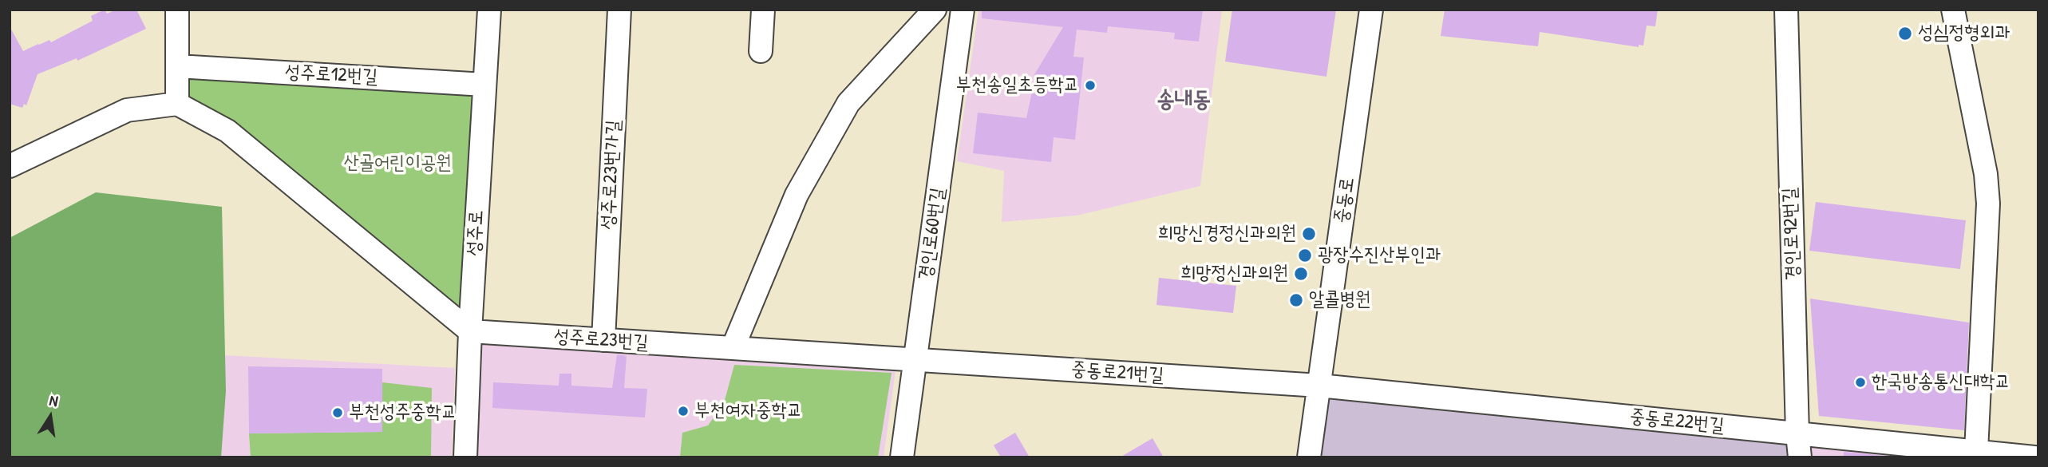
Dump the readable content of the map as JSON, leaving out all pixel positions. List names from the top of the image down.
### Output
{
  "streets": {
    "street": [
      "성주로12번길",
      "성주로23번가길",
      "중동로",
      "성주로",
      "경인로60번길",
      "경인로92번길",
      "성주로23번길",
      "중동로21번길",
      "중동로22번길"
    ]
  },
  "crossings": [
    ["성주로12번길", "성주로"],
    ["성주로23번가길", "성주로23번길"],
    ["중동로", "중동로21번길"],
    ["중동로", "중동로22번길"],
    ["성주로", "성주로23번길"],
    ["경인로60번길", "성주로23번길"],
    ["경인로60번길", "중동로21번길"],
    ["경인로92번길", "중동로22번길"],
    ["성주로23번길", "중동로21번길"],
    ["중동로21번길", "중동로22번길"]
  ],
  "districts": ["송내동"],
  "parks": ["산골어린이공원"],
  "places": [
    "성심정형외과",
    "부천송일초등학교",
    "희망신경정신과의원",
    "광장수진산부인과",
    "희망정신과의원",
    "알콜병원",
    "한국방송통신대학교",
    "부천여자중학교",
    "부천성주중학교"
  ],
  "north": "top"
}
